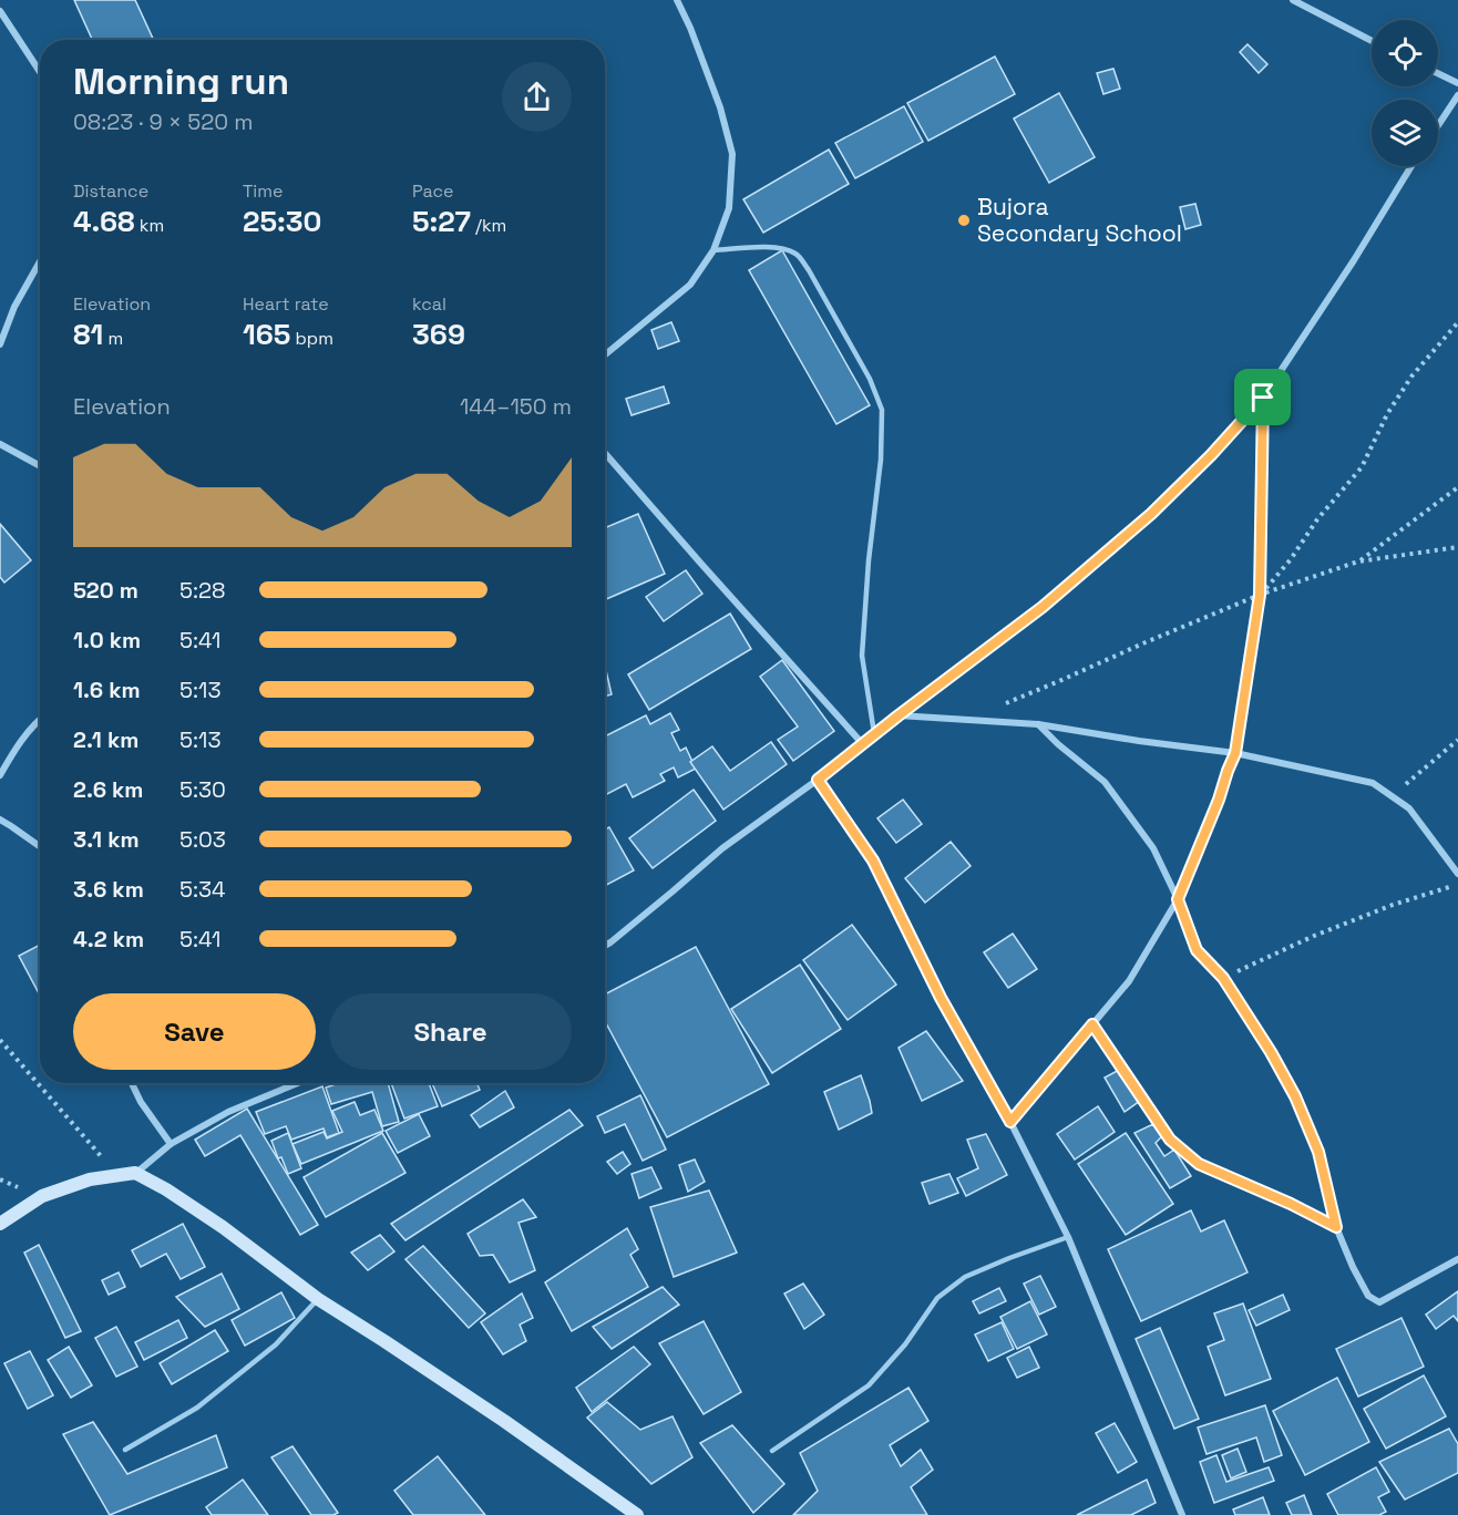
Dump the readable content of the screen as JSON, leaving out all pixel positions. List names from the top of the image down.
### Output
{
  "places": ["Bujora Secondary School"],
  "page": {
    "heading": ["Morning run", "08:23 · 9 × 520 m"],
    "stats": [
      ["Distance", "4.68 km"],
      ["Time", "25:30"],
      ["Pace", "5:27 /km"],
      ["Elevation", "81 m"],
      ["Heart rate", "165 bpm"],
      ["kcal", "369"]
    ],
    "chart": ["Elevation", "144–150 m"],
    "list": [
      {
        "name": "520 m",
        "note": "5:28"
      },
      {
        "name": "1.0 km",
        "note": "5:41"
      },
      {
        "name": "1.6 km",
        "note": "5:13"
      },
      {
        "name": "2.1 km",
        "note": "5:13"
      },
      {
        "name": "2.6 km",
        "note": "5:30"
      },
      {
        "name": "3.1 km",
        "note": "5:03"
      },
      {
        "name": "3.6 km",
        "note": "5:34"
      },
      {
        "name": "4.2 km",
        "note": "5:41"
      }
    ],
    "buttons": ["Save", "Share"]
  }
}
